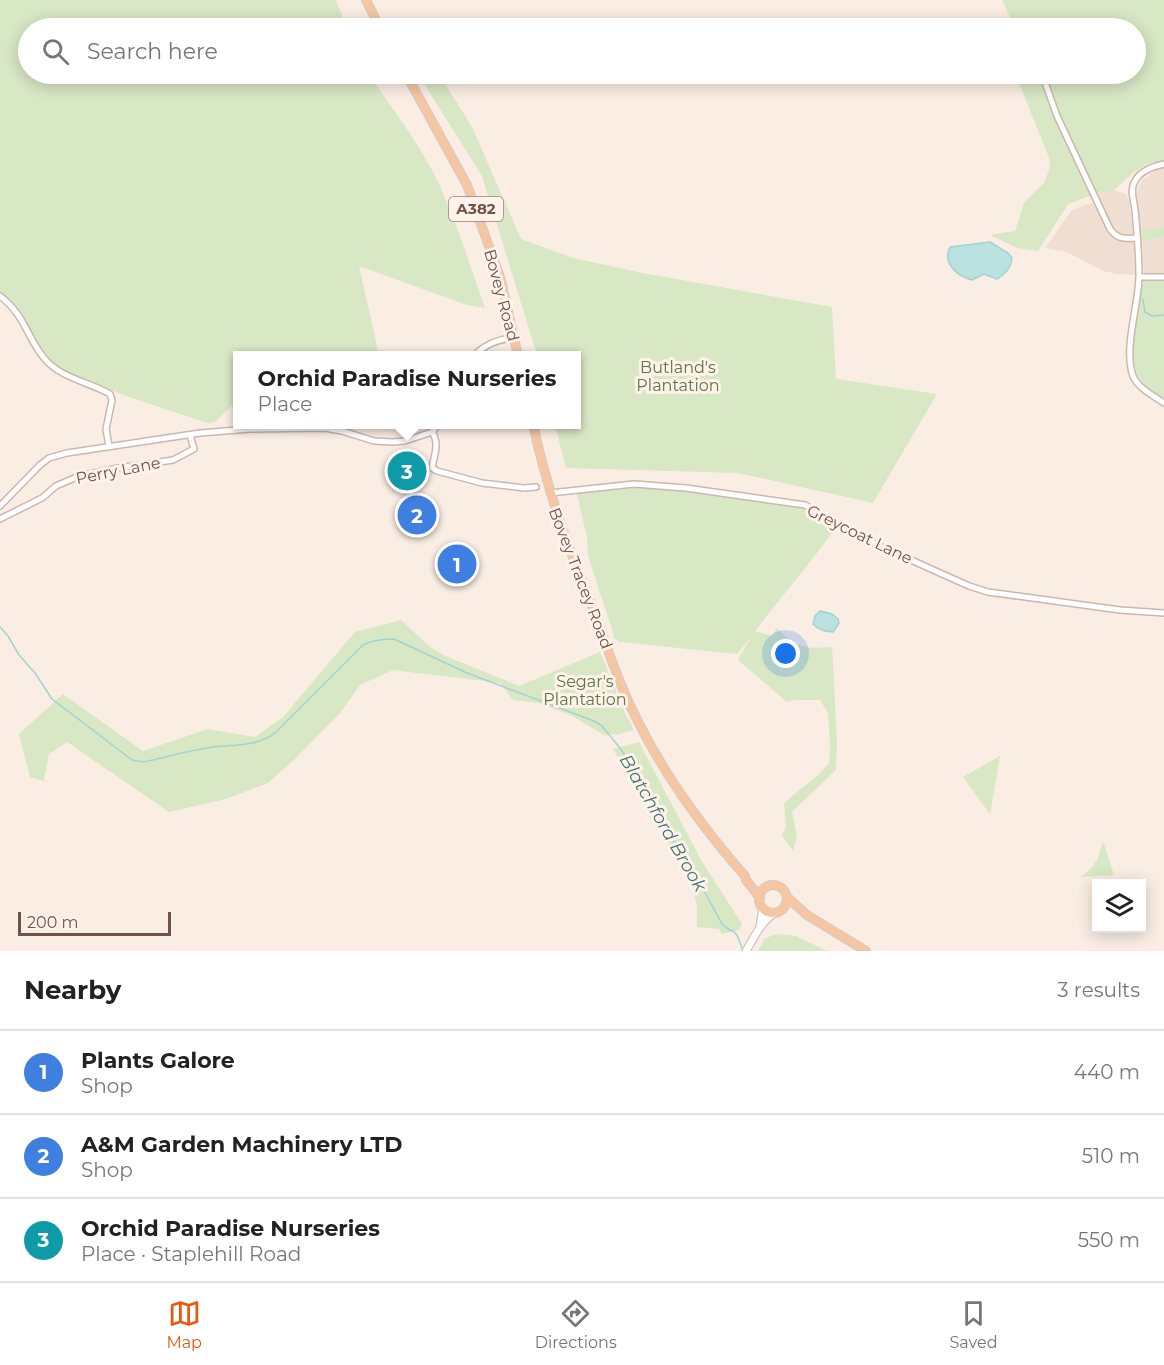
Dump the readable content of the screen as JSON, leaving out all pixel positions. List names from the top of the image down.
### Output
{
  "streets": {
    "main road": ["A382", "Bovey Road", "Bovey Tracey Road"],
    "street": ["Perry Lane", "Greycoat Lane"]
  },
  "crossings": [
    ["Greycoat Lane", "Bovey Tracey Road"]
  ],
  "water": ["Blatchford Brook"],
  "parks": ["Butland's Plantation", "Segar's Plantation"],
  "scale_bar": "200 m",
  "page": {
    "search": "Search here",
    "popup": ["Orchid Paradise Nurseries", "Place"],
    "pins": ["3", "2", "1"],
    "scale": "200 m",
    "heading": ["Nearby", "3 results"],
    "list": [
      {
        "mark": "1",
        "name": "Plants Galore",
        "note": "Shop",
        "value": "440 m"
      },
      {
        "mark": "2",
        "name": "A&M Garden Machinery LTD",
        "note": "Shop",
        "value": "510 m"
      },
      {
        "mark": "3",
        "name": "Orchid Paradise Nurseries",
        "note": "Place · Staplehill Road",
        "value": "550 m"
      }
    ],
    "nav": ["Map", "Directions", "Saved"]
  }
}
